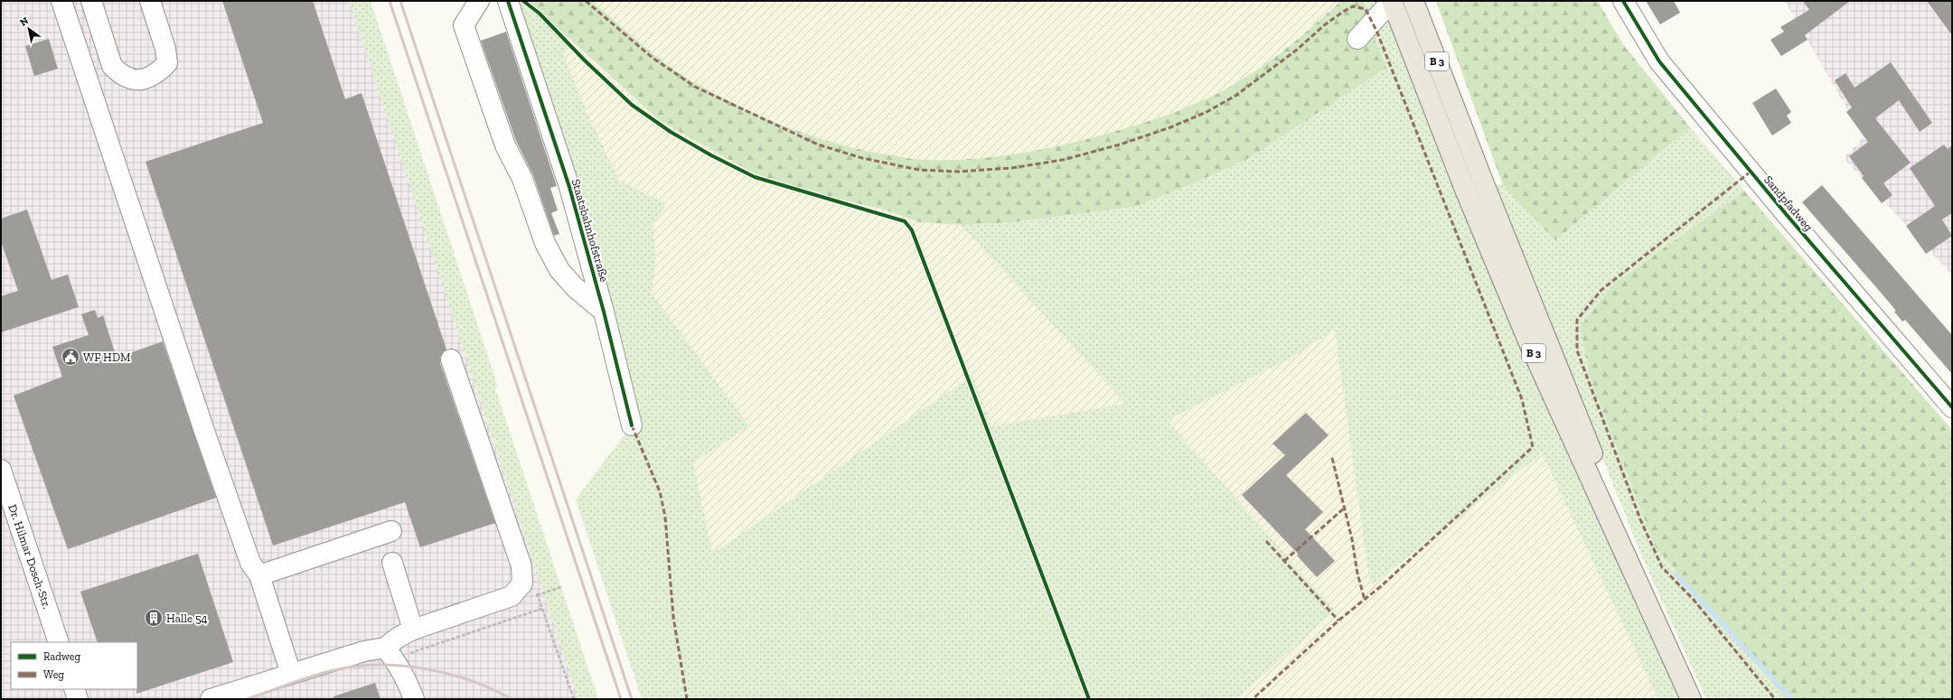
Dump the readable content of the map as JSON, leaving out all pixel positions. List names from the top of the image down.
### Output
{
  "streets": {
    "main road": ["B 3"],
    "street": ["Sandpfadweg", "Staatsbahnhofstraße", "Dr. Hilmar Dosch-Str."]
  },
  "places": {
    "public building": ["WF HDM"],
    "building": ["Halle 54"]
  },
  "legend": ["Radweg", "Weg"],
  "north": "top left"
}
